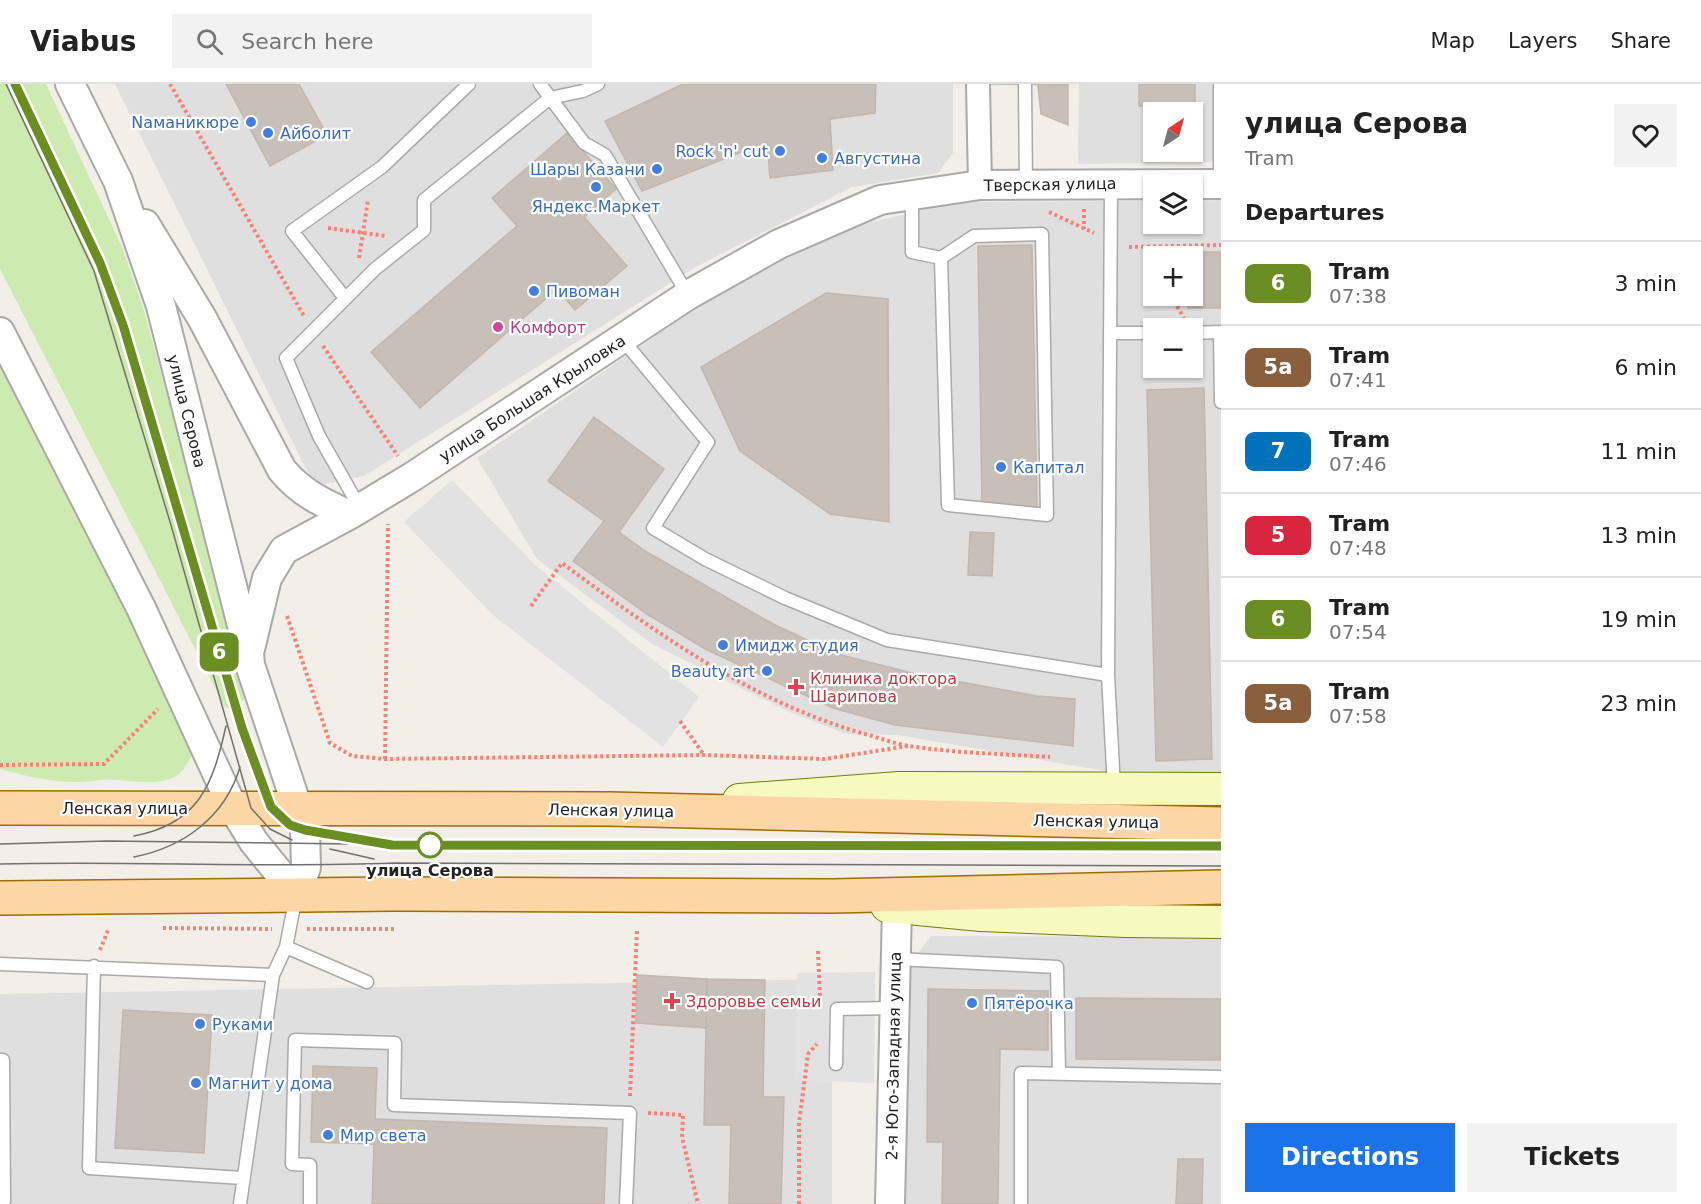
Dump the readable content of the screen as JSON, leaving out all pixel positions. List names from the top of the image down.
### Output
{
  "streets": {
    "main road": ["Ленская улица"],
    "street": [
      "Тверская улица",
      "улица Большая Крыловка",
      "улица Серова",
      "2-я Юго-Западная улица"
    ]
  },
  "crossings": [
    ["Тверская улица", "улица Большая Крыловка"],
    ["улица Большая Крыловка", "улица Серова"],
    ["улица Серова", "Ленская улица"]
  ],
  "places": {
    "other": [
      "Naманикюре",
      "Айболит",
      "Rock 'n' cut",
      "Августина",
      "Шары Казани",
      "Яндекс.Маркет",
      "Пивоман",
      "Комфорт",
      "Капитал",
      "Имидж студия",
      "Beauty art",
      "улица Серова",
      "Пятёрочка",
      "Руками",
      "Магнит у дома",
      "Мир света"
    ],
    "health": ["Клиника доктора Шарипова", "Здоровье семьи"]
  },
  "lines": ["tram line 6"],
  "north": "top right",
  "page": {
    "header": "Viabus",
    "search": "Search here",
    "nav": ["Map", "Layers", "Share"],
    "on_map": "6",
    "heading": [
      ["улица Серова", "Tram"],
      "Departures"
    ],
    "map_buttons": ["+", "−"],
    "list": [
      {
        "mark": "6",
        "name": "Tram",
        "note": "07:38",
        "value": "3 min"
      },
      {
        "mark": "5а",
        "name": "Tram",
        "note": "07:41",
        "value": "6 min"
      },
      {
        "mark": "7",
        "name": "Tram",
        "note": "07:46",
        "value": "11 min"
      },
      {
        "mark": "5",
        "name": "Tram",
        "note": "07:48",
        "value": "13 min"
      },
      {
        "mark": "6",
        "name": "Tram",
        "note": "07:54",
        "value": "19 min"
      },
      {
        "mark": "5а",
        "name": "Tram",
        "note": "07:58",
        "value": "23 min"
      }
    ],
    "buttons": ["Directions", "Tickets"]
  }
}
